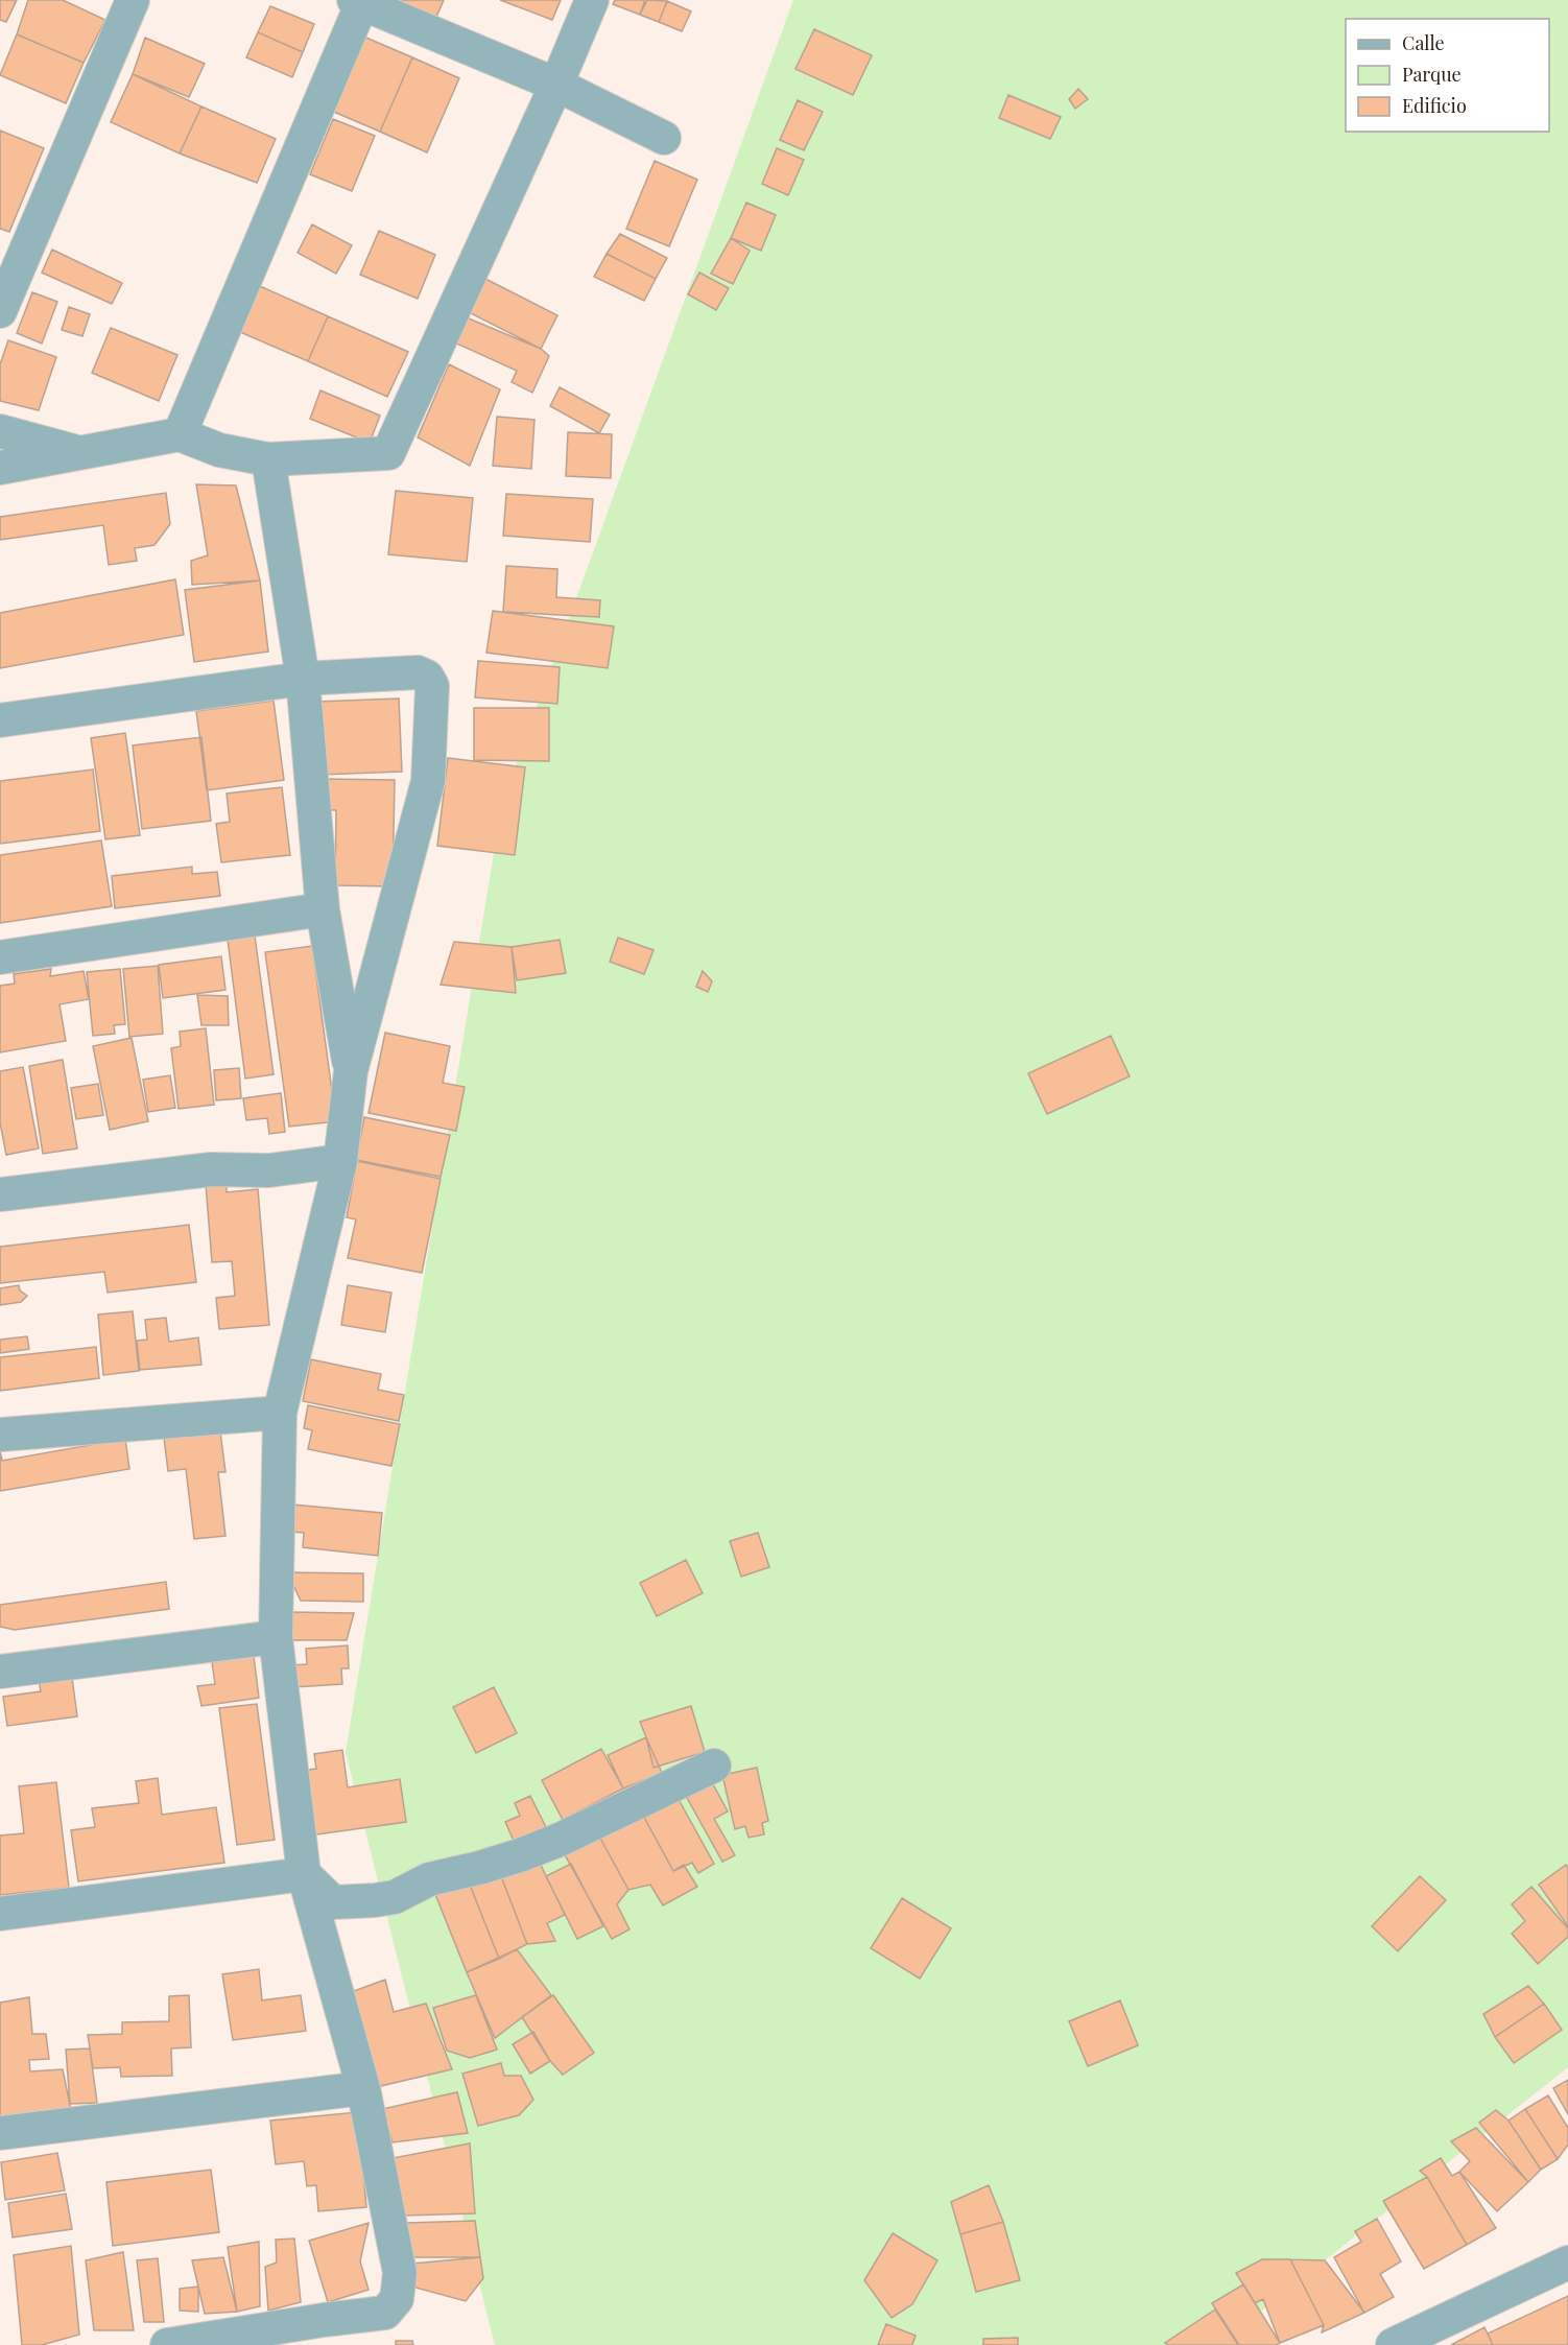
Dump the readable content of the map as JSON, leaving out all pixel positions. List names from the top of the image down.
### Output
{
  "legend": ["Calle", "Parque", "Edificio"]
}
